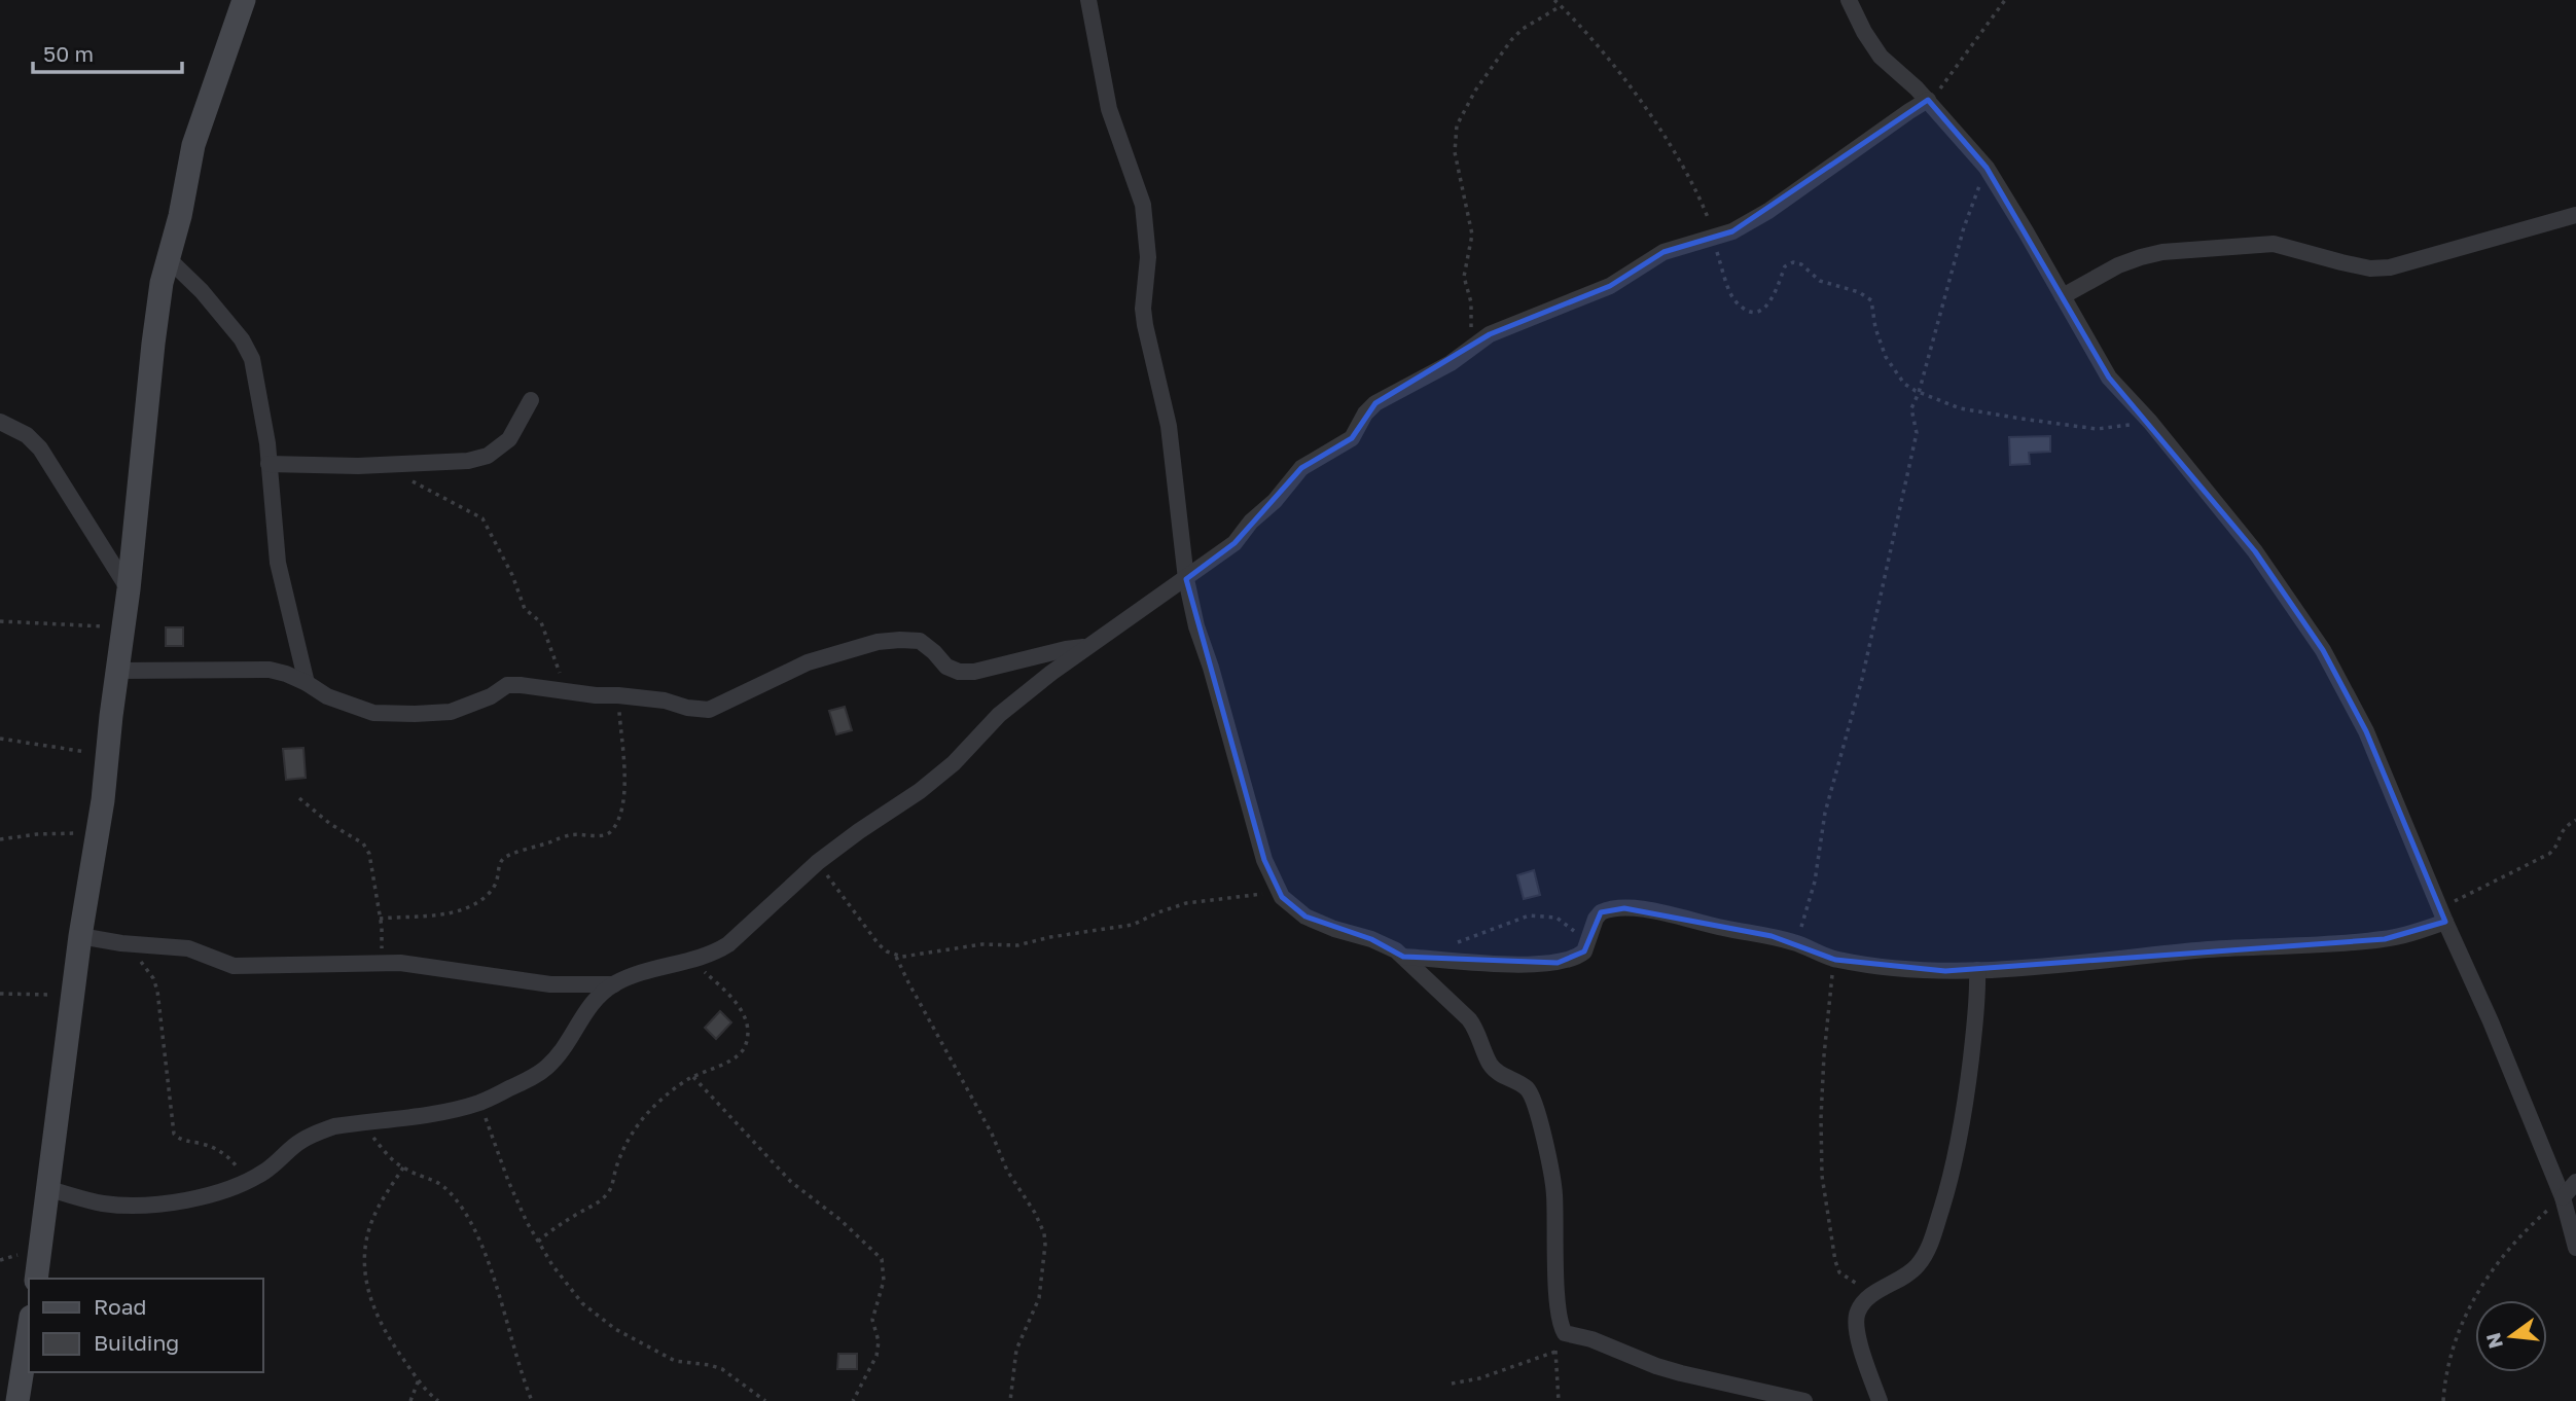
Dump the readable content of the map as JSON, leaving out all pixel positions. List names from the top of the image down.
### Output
{
  "legend": ["Road", "Building"],
  "scale_bar": "50 m",
  "north": "left"
}
